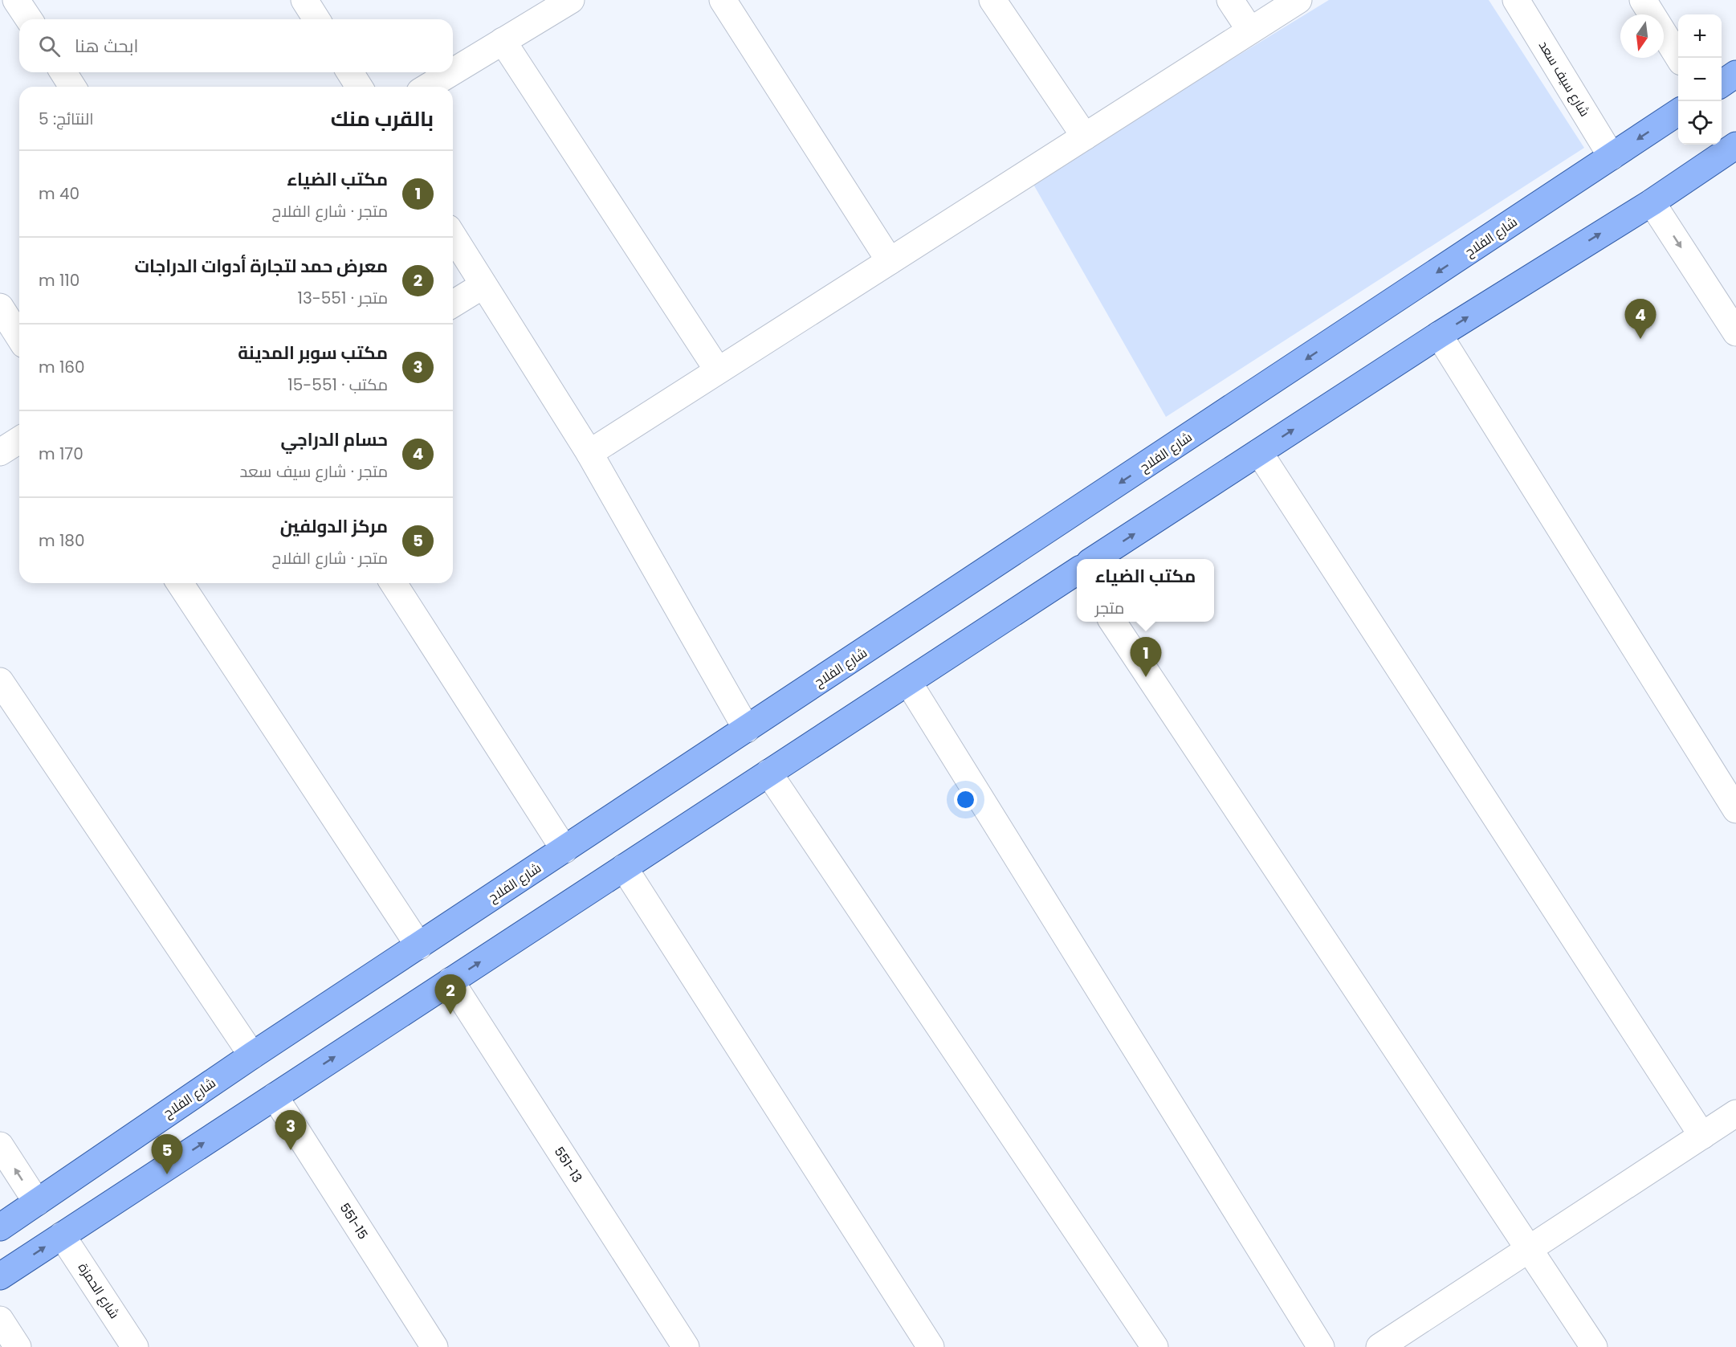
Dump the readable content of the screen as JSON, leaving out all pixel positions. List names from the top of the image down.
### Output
{
  "streets": {
    "main road": ["شارع الفلاح"],
    "street": [
      "شارع سيف سعد",
      "551-13",
      "551-15",
      "شارع الحمزة"
    ]
  },
  "crossings": [
    ["شارع سيف سعد", "شارع الفلاح"]
  ],
  "north": "bottom",
  "page": {
    "map_buttons": ["+", "−"],
    "search": "ابحث هنا",
    "heading": ["بالقرب منك", "النتائج: 5"],
    "list": [
      {
        "mark": "1",
        "name": "مكتب الضياء",
        "note": "متجر · شارع الفلاح",
        "value": "40 m"
      },
      {
        "mark": "2",
        "name": "معرض حمد لتجارة أدوات الدراجات",
        "note": "متجر · 551-13",
        "value": "110 m"
      },
      {
        "mark": "3",
        "name": "مكتب سوبر المدينة",
        "note": "مكتب · 551-15",
        "value": "160 m"
      },
      {
        "mark": "4",
        "name": "حسام الدراجي",
        "note": "متجر · شارع سيف سعد",
        "value": "170 m"
      },
      {
        "mark": "5",
        "name": "مركز الدولفين",
        "note": "متجر · شارع الفلاح",
        "value": "180 m"
      }
    ],
    "pins": [
      "4",
      "1",
      "2",
      "3",
      "5"
    ],
    "popup": ["مكتب الضياء", "متجر"]
  }
}
